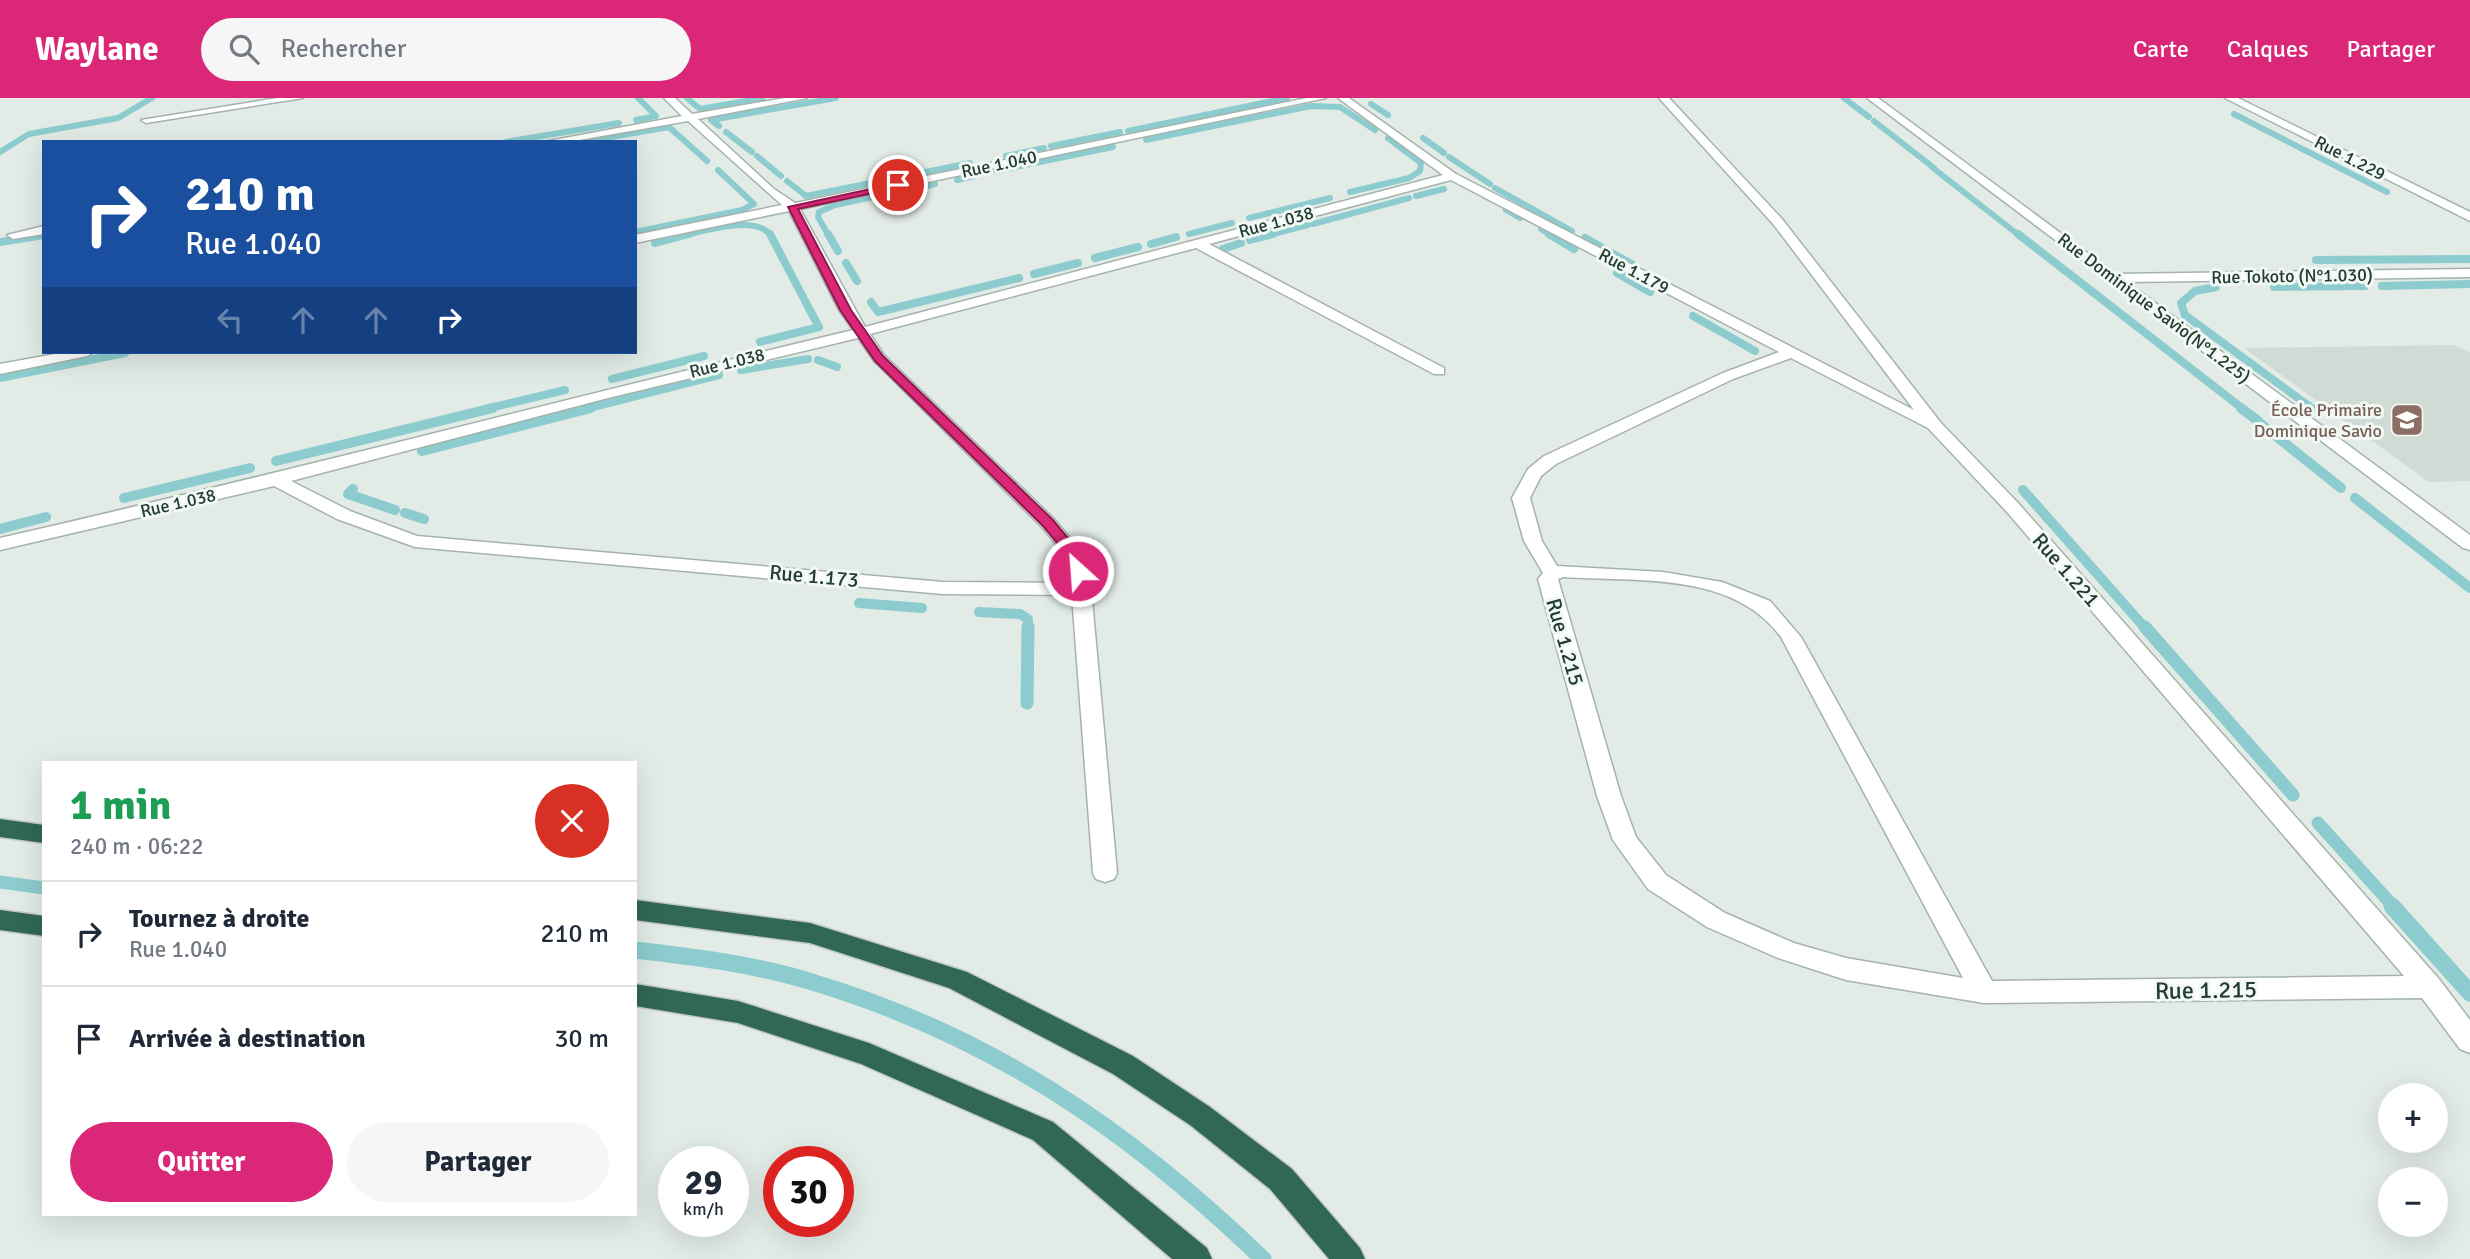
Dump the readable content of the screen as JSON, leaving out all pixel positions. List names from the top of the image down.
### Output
{
  "streets": {
    "street": [
      "Rue 1.229",
      "Rue 1.040",
      "Rue 1.038",
      "Rue 1.179",
      "Rue Tokoto (N°1.030)",
      "Rue Dominique Savio(N°1.225)",
      "Rue 1.221",
      "Rue 1.173",
      "Rue 1.215"
    ]
  },
  "crossings": [
    ["Rue 1.038", "Rue 1.179"],
    ["Rue 1.038", "Rue 1.173"],
    ["Rue 1.179", "Rue 1.221"],
    ["Rue Tokoto (N°1.030)", "Rue Dominique Savio(N°1.225)"],
    ["Rue 1.221", "Rue 1.215"]
  ],
  "places": {
    "school or university": ["École Primaire Dominique Savio"]
  },
  "page": {
    "header": "Waylane",
    "search": "Rechercher",
    "nav": ["Carte", "Calques", "Partager"],
    "turn": ["210 m", "Rue 1.040"],
    "heading": ["1 min", "240 m · 06:22"],
    "list": [
      {
        "name": "Tournez à droite",
        "note": "Rue 1.040",
        "value": "210 m"
      },
      {
        "name": "Arrivée à destination",
        "value": "30 m"
      }
    ],
    "map_buttons": ["+", "−"],
    "buttons": ["Quitter", "Partager"],
    "speed": "29 km/h",
    "limit": "30"
  }
}
